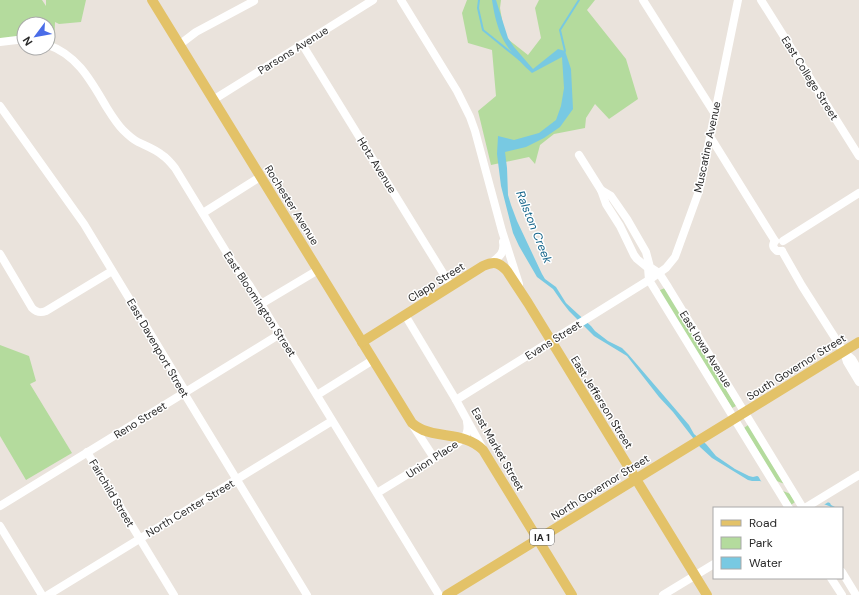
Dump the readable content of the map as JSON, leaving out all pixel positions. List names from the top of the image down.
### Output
{
  "streets": {
    "main road": [
      "Rochester Avenue",
      "Clapp Street",
      "South Governor Street",
      "East Jefferson Street",
      "East Market Street",
      "North Governor Street",
      "IA 1"
    ],
    "street": [
      "Parsons Avenue",
      "East College Street",
      "Muscatine Avenue",
      "Hotz Avenue",
      "East Bloomington Street",
      "Evans Street",
      "East Davenport Street",
      "East Iowa Avenue",
      "Reno Street",
      "Union Place",
      "Fairchild Street",
      "North Center Street"
    ]
  },
  "crossings": [
    ["Parsons Avenue", "Hotz Avenue"],
    ["Parsons Avenue", "Rochester Avenue"],
    ["Muscatine Avenue", "Evans Street"],
    ["Muscatine Avenue", "East Iowa Avenue"],
    ["Hotz Avenue", "Clapp Street"],
    ["Rochester Avenue", "Clapp Street"],
    ["Rochester Avenue", "Union Place"],
    ["Clapp Street", "East Jefferson Street"],
    ["Clapp Street", "East Market Street"],
    ["East Bloomington Street", "Reno Street"],
    ["East Bloomington Street", "Union Place"],
    ["East Bloomington Street", "North Center Street"],
    ["Evans Street", "East Iowa Avenue"],
    ["Evans Street", "East Jefferson Street"],
    ["Evans Street", "East Market Street"],
    ["East Davenport Street", "Reno Street"],
    ["East Davenport Street", "North Center Street"],
    ["East Iowa Avenue", "South Governor Street"],
    ["East Iowa Avenue", "North Governor Street"],
    ["South Governor Street", "North Governor Street"],
    ["East Jefferson Street", "North Governor Street"],
    ["Reno Street", "Fairchild Street"],
    ["East Market Street", "Union Place"],
    ["East Market Street", "North Governor Street"],
    ["Fairchild Street", "North Center Street"]
  ],
  "water": ["Ralston Creek"],
  "legend": ["Road", "Park", "Water"],
  "north": "bottom left"
}
